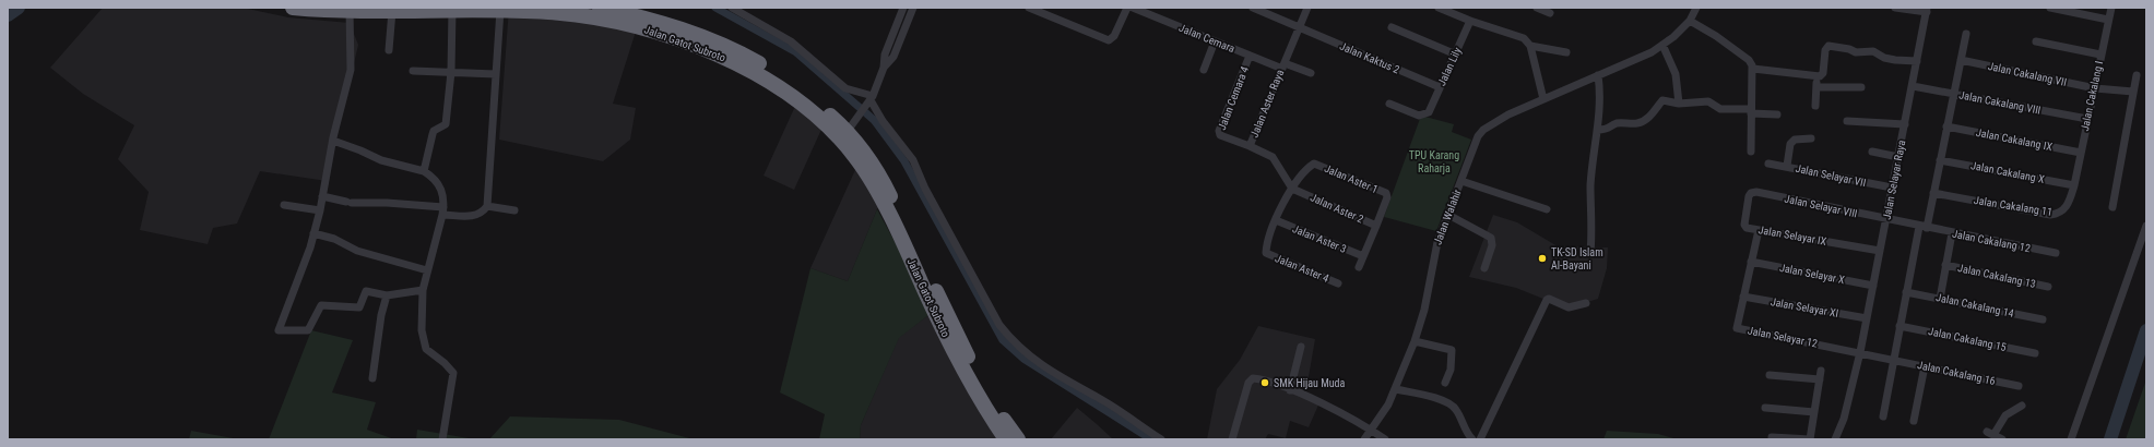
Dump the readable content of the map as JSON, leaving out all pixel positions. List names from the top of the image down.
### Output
{
  "streets": {
    "highway": ["Jalan Gatot Subroto"],
    "street": [
      "Jalan Cemara",
      "Jalan Kaktus 2",
      "Jalan Lily",
      "Jalan Cakalang VII",
      "Jalan Cakalang I",
      "Jalan Cemara 4",
      "Jalan Cakalang VIII",
      "Jalan Aster Raya",
      "Jalan Cakalang IX",
      "Jalan Cakalang X",
      "Jalan Selayar VII",
      "Jalan Aster 1",
      "Jalan Selayar Raya",
      "Jalan Selayar VIII",
      "Jalan Cakalang 11",
      "Jalan Aster 2",
      "Jalan Walahir",
      "Jalan Selayar IX",
      "Jalan Aster 3",
      "Jalan Cakalang 12",
      "Jalan Aster 4",
      "Jalan Selayar X",
      "Jalan Cakalang 13",
      "Jalan Cakalang 14",
      "Jalan Selayar XI",
      "Jalan Selayar 12",
      "Jalan Cakalang 15",
      "Jalan Cakalang 16"
    ]
  },
  "crossings": [
    ["Jalan Cemara", "Jalan Cemara 4"],
    ["Jalan Cemara", "Jalan Aster Raya"],
    ["Jalan Kaktus 2", "Jalan Lily"],
    ["Jalan Kaktus 2", "Jalan Aster Raya"],
    ["Jalan Cakalang VII", "Jalan Cakalang I"],
    ["Jalan Cakalang I", "Jalan Cakalang VIII"],
    ["Jalan Cakalang I", "Jalan Cakalang IX"],
    ["Jalan Cakalang I", "Jalan Cakalang X"],
    ["Jalan Cakalang I", "Jalan Cakalang 11"],
    ["Jalan Cemara 4", "Jalan Aster Raya"],
    ["Jalan Cakalang VIII", "Jalan Selayar Raya"],
    ["Jalan Aster Raya", "Jalan Aster 1"],
    ["Jalan Aster Raya", "Jalan Aster 2"],
    ["Jalan Cakalang X", "Jalan Cakalang 11"],
    ["Jalan Selayar VII", "Jalan Selayar Raya"],
    ["Jalan Aster 1", "Jalan Aster 2"],
    ["Jalan Selayar Raya", "Jalan Selayar VIII"],
    ["Jalan Selayar Raya", "Jalan Selayar IX"],
    ["Jalan Selayar Raya", "Jalan Selayar X"],
    ["Jalan Selayar Raya", "Jalan Selayar XI"],
    ["Jalan Selayar Raya", "Jalan Selayar 12"],
    ["Jalan Selayar Raya", "Jalan Cakalang 16"],
    ["Jalan Selayar VIII", "Jalan Selayar IX"],
    ["Jalan Selayar VIII", "Jalan Cakalang 12"],
    ["Jalan Aster 2", "Jalan Aster 3"],
    ["Jalan Aster 3", "Jalan Aster 4"],
    ["Jalan Selayar XI", "Jalan Selayar 12"],
    ["Jalan Selayar 12", "Jalan Cakalang 16"]
  ],
  "parks": ["TPU Karang Raharja"],
  "places": ["TK-SD Islam Al-Bayani", "SMK Hijau Muda"]
}
